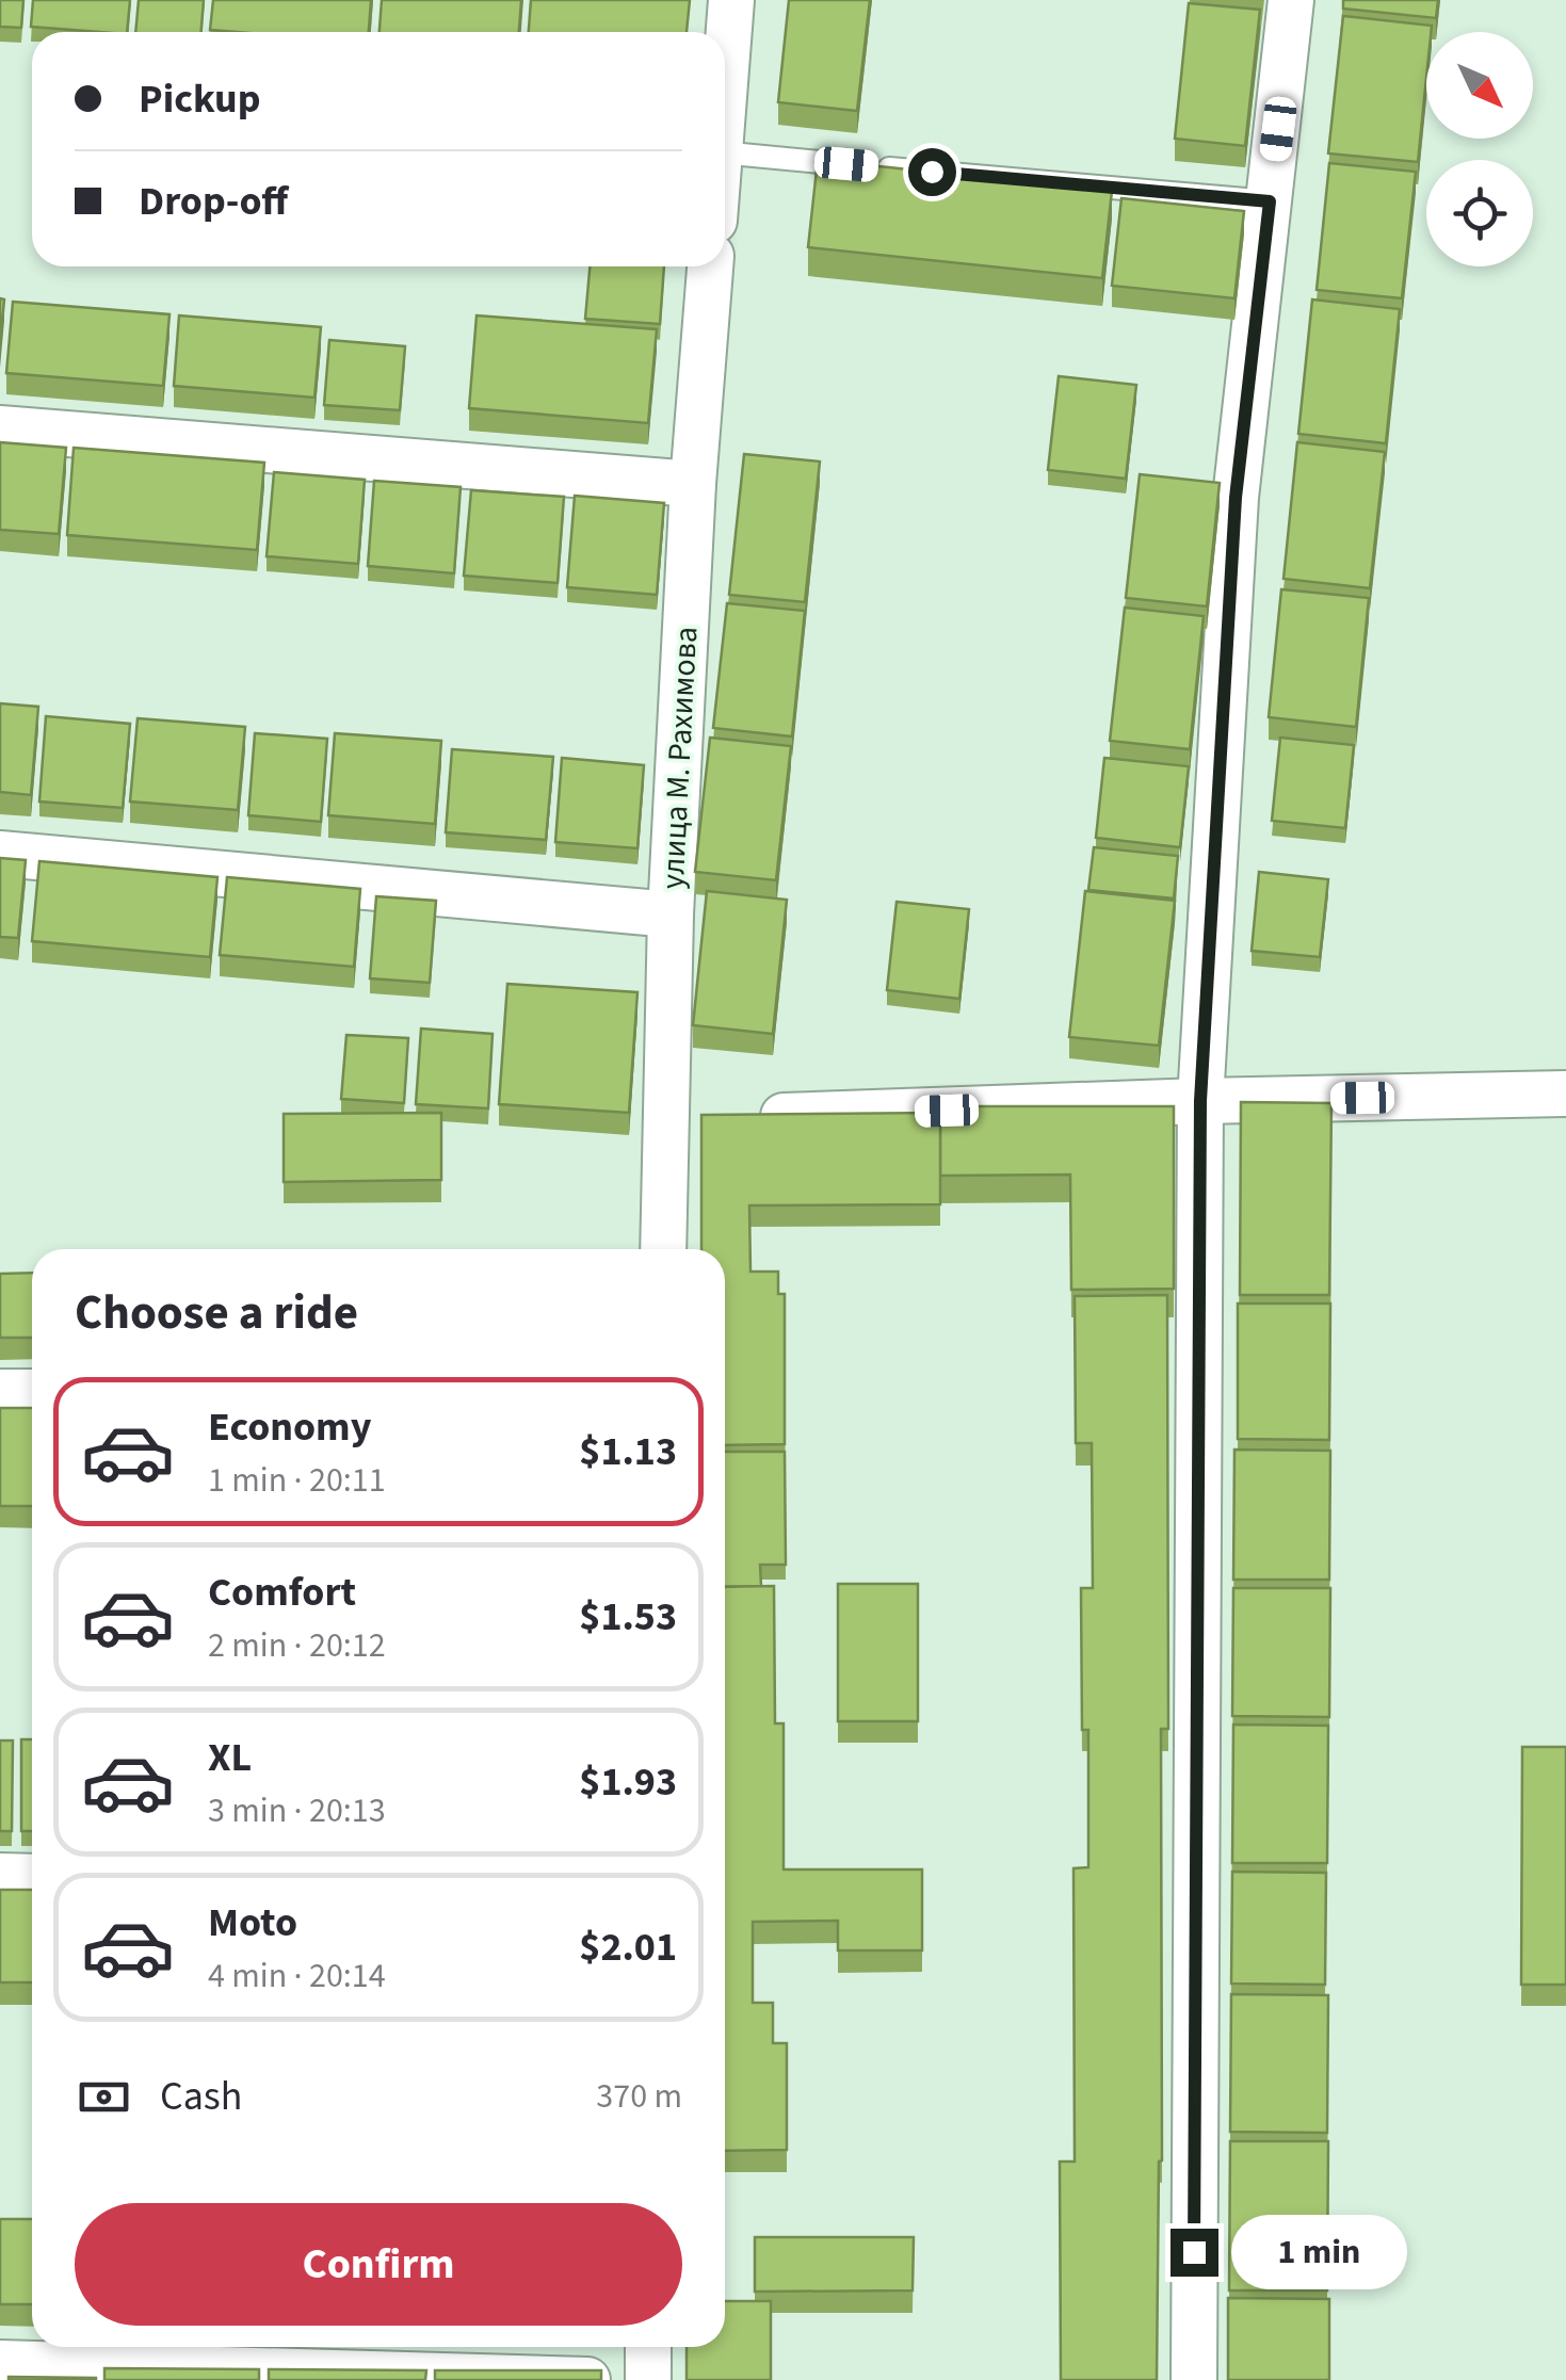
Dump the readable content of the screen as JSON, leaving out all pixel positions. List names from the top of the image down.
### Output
{
  "streets": {
    "street": ["улица М. Рахимова"]
  },
  "north": "bottom right",
  "page": {
    "banner": ["Pickup", "Drop-off"],
    "heading": "Choose a ride",
    "list": [
      {
        "name": "Economy",
        "note": "1 min · 20:11",
        "value": "$1.13"
      },
      {
        "name": "Comfort",
        "note": "2 min · 20:12",
        "value": "$1.53"
      },
      {
        "name": "XL",
        "note": "3 min · 20:13",
        "value": "$1.93"
      },
      {
        "name": "Moto",
        "note": "4 min · 20:14",
        "value": "$2.01"
      }
    ],
    "pay": ["Cash", "370 m"],
    "buttons": "Confirm",
    "bubble": "1 min"
  }
}
